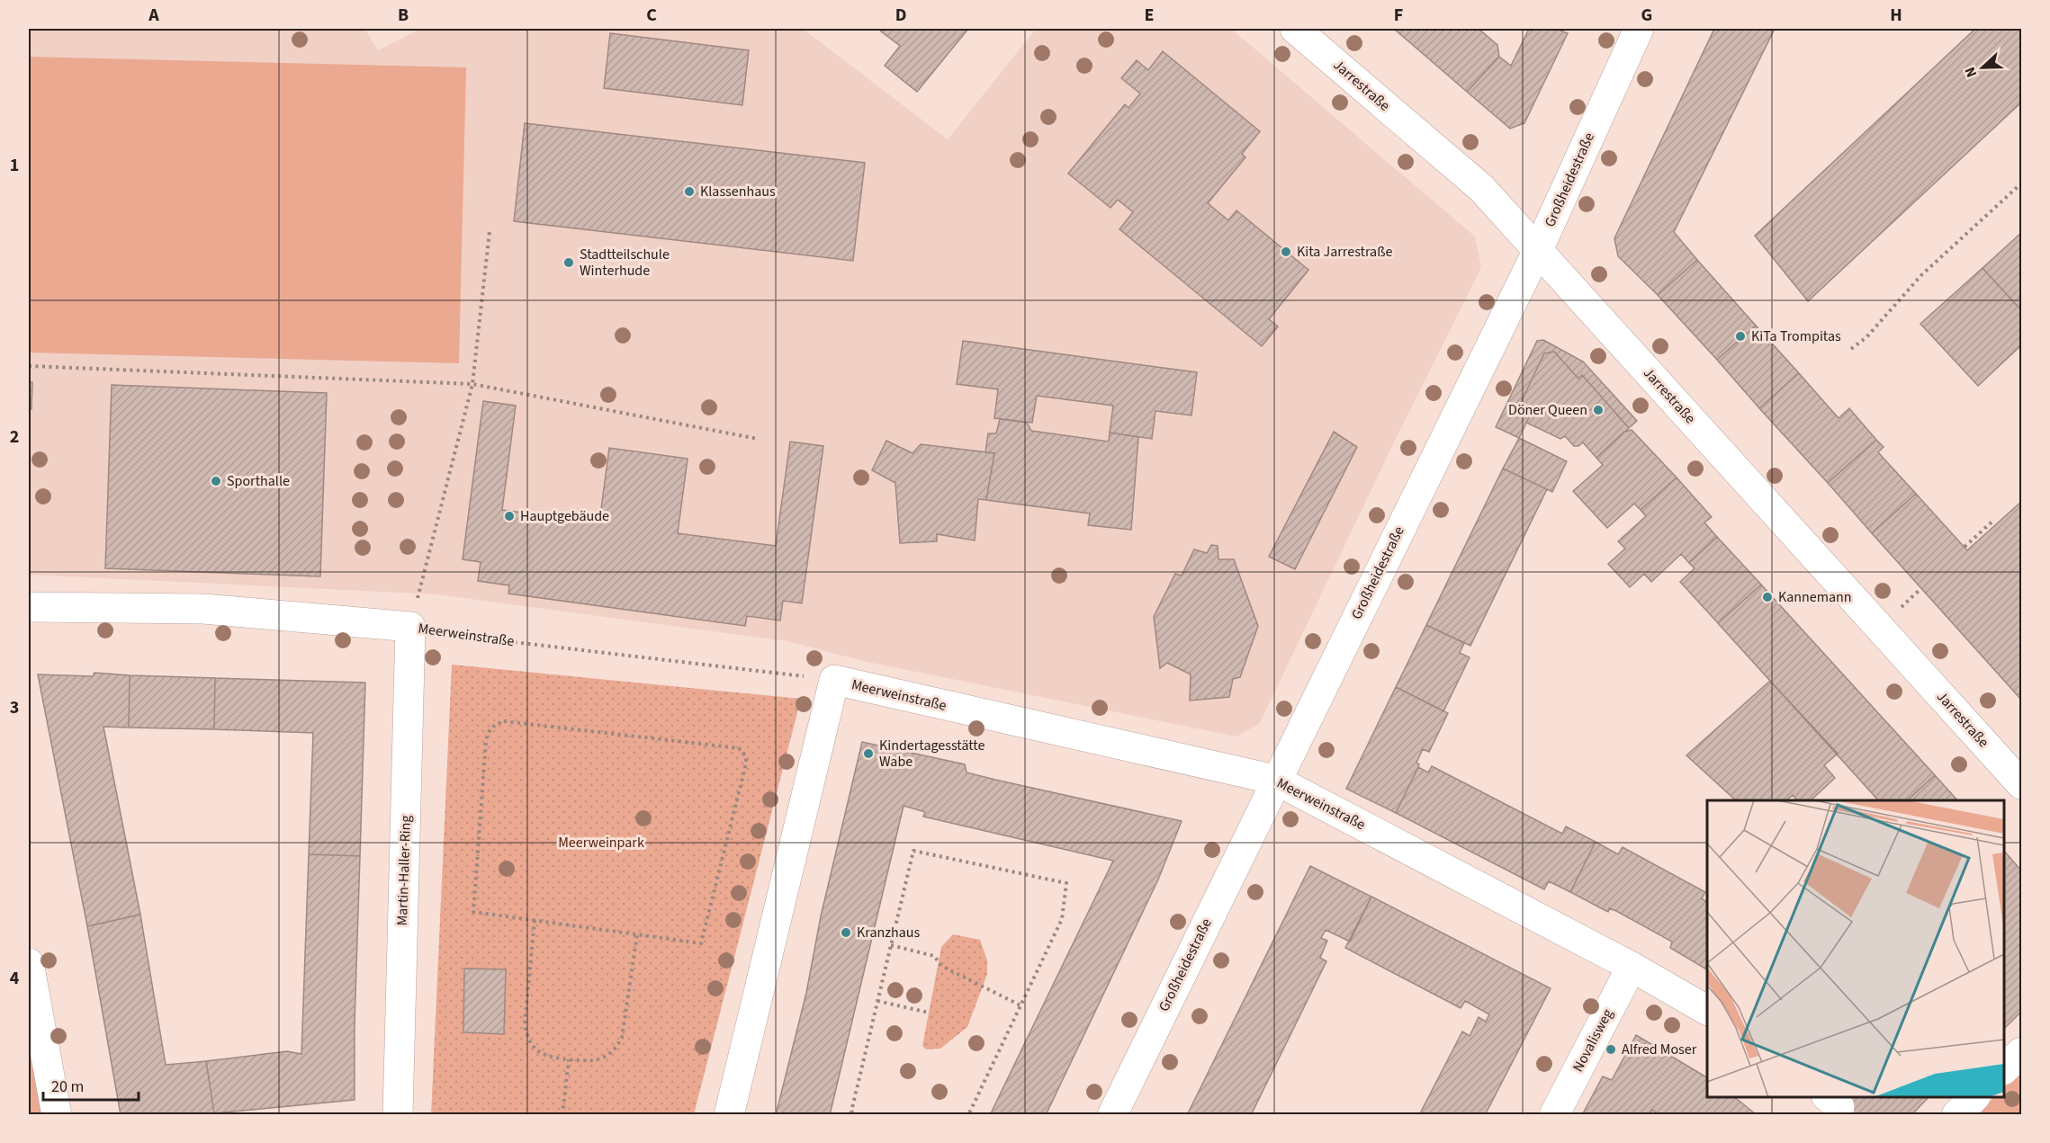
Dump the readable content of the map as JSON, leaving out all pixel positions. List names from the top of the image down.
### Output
{
  "streets": {
    "street": [
      "Jarrestraße",
      "Großheidestraße",
      "Meerweinstraße",
      "Martin-Haller-Ring",
      "Novalisweg"
    ]
  },
  "crossings": [
    ["Jarrestraße", "Großheidestraße"],
    ["Großheidestraße", "Meerweinstraße"],
    ["Meerweinstraße", "Martin-Haller-Ring"],
    ["Meerweinstraße", "Novalisweg"]
  ],
  "parks": ["Meerweinpark"],
  "places": [
    "Klassenhaus",
    "Kita Jarrestraße",
    "Stadtteilschule Winterhude",
    "KiTa Trompitas",
    "Döner Queen",
    "Sporthalle",
    "Hauptgebäude",
    "Kannemann",
    "Kindertagesstätte Wabe",
    "Kranzhaus",
    "Alfred Moser"
  ],
  "scale_bar": "20 m",
  "north": "left",
  "grid": {
    "columns": [
      "A",
      "B",
      "C",
      "D",
      "E",
      "F",
      "G",
      "H"
    ],
    "rows": [
      "1",
      "2",
      "3",
      "4"
    ]
  }
}
